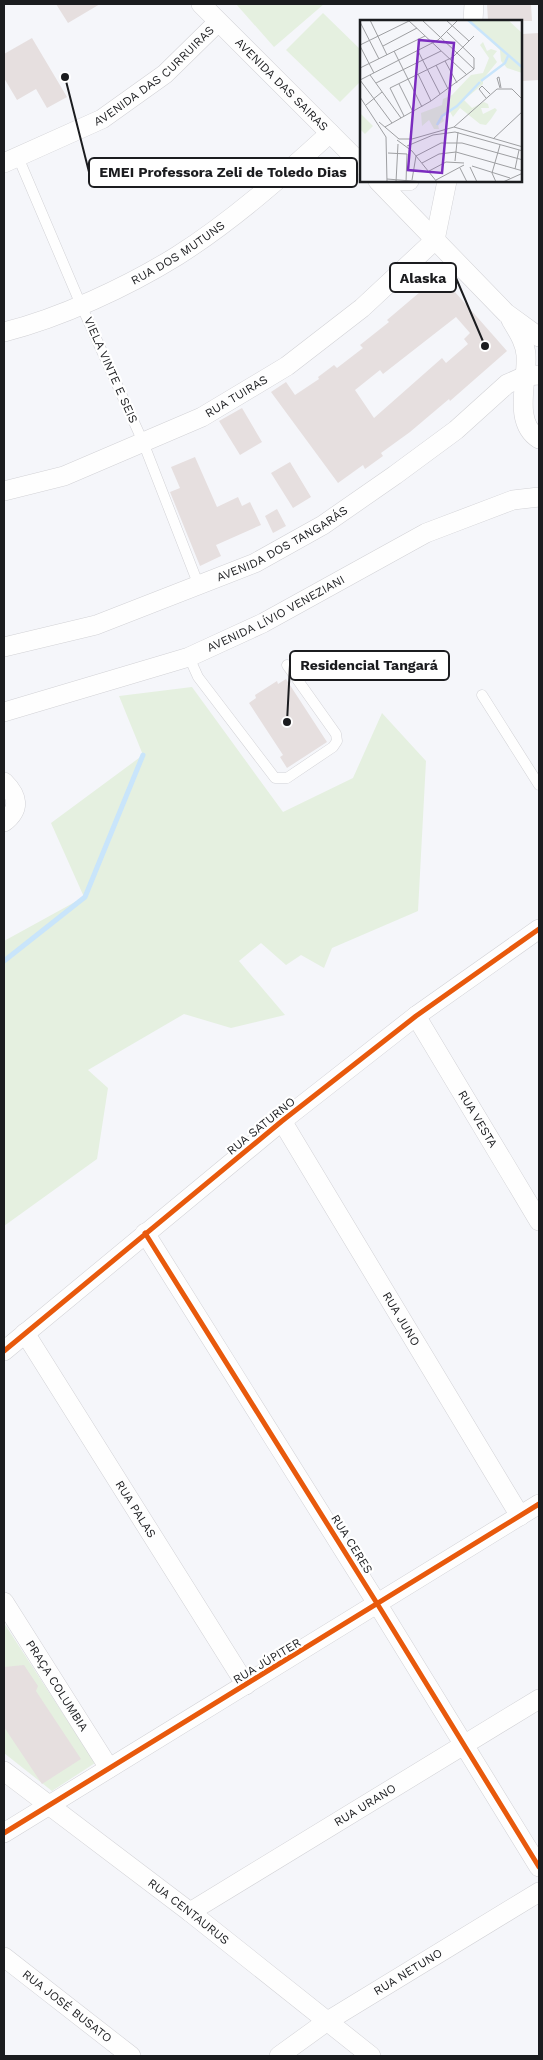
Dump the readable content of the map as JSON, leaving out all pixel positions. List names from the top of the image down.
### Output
{
  "streets": {
    "street": [
      "AVENIDA DAS CURRUIRAS",
      "AVENIDA DAS SAIRAS",
      "RUA DOS MUTUNS",
      "RUA TUIRAS",
      "AVENIDA DOS TANGARÁS",
      "AVENIDA LÍVIO VENEZIANI",
      "RUA VESTA",
      "RUA SATURNO",
      "RUA JUNO",
      "RUA PALAS",
      "RUA CERES",
      "RUA JÚPITER",
      "PRAÇA COLUMBIA",
      "RUA URANO",
      "RUA CENTAURUS",
      "RUA NETUNO",
      "RUA JOSÉ BUSATO"
    ],
    "lane": ["VIELA VINTE E SEIS"]
  },
  "crossings": [
    ["AVENIDA DAS CURRUIRAS", "AVENIDA DAS SAIRAS"],
    ["AVENIDA DAS CURRUIRAS", "VIELA VINTE E SEIS"],
    ["AVENIDA DAS SAIRAS", "RUA DOS MUTUNS"],
    ["RUA DOS MUTUNS", "VIELA VINTE E SEIS"],
    ["VIELA VINTE E SEIS", "RUA TUIRAS"],
    ["VIELA VINTE E SEIS", "AVENIDA DOS TANGARÁS"],
    ["RUA VESTA", "RUA SATURNO"],
    ["RUA SATURNO", "RUA JUNO"],
    ["RUA SATURNO", "RUA PALAS"],
    ["RUA SATURNO", "RUA CERES"],
    ["RUA JUNO", "RUA JÚPITER"],
    ["RUA PALAS", "RUA JÚPITER"],
    ["RUA CERES", "RUA JÚPITER"],
    ["RUA CERES", "RUA URANO"],
    ["RUA JÚPITER", "PRAÇA COLUMBIA"],
    ["RUA JÚPITER", "RUA CENTAURUS"],
    ["RUA URANO", "RUA CENTAURUS"],
    ["RUA CENTAURUS", "RUA NETUNO"]
  ],
  "places": ["EMEI Professora Zeli de Toledo Dias", "Alaska", "Residencial Tangará"]
}
